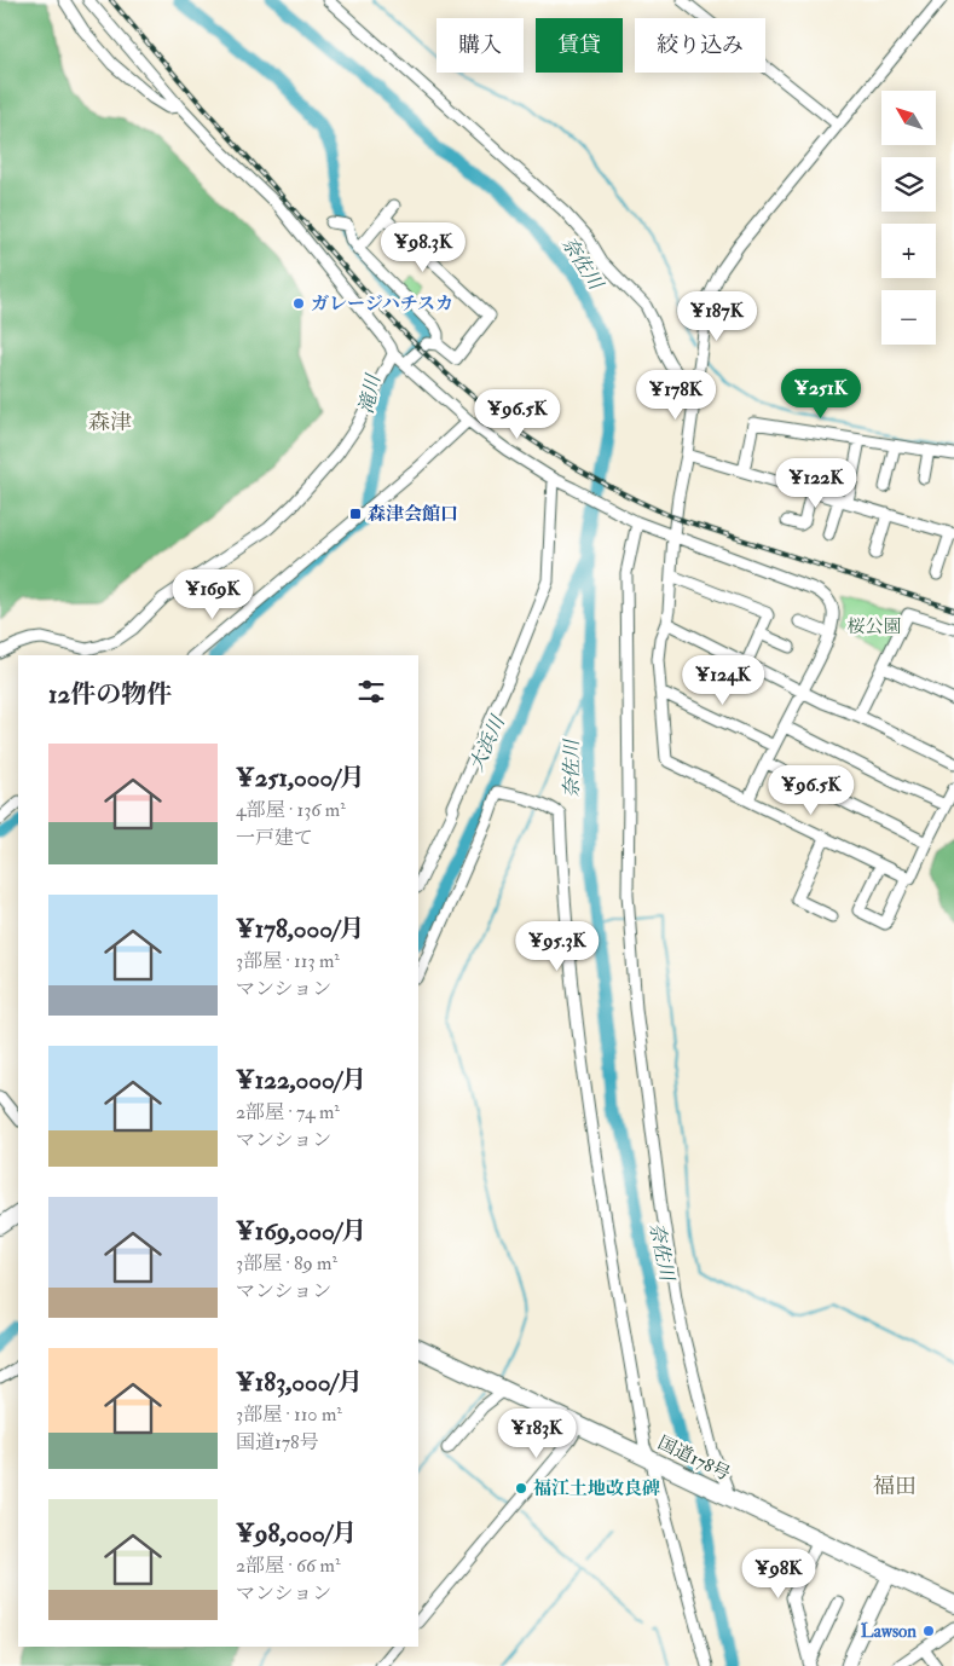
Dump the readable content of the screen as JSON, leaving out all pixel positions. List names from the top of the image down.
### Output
{
  "streets": {
    "highway": ["国道178号"]
  },
  "districts": ["森津", "福田"],
  "water": ["奈佐川", "滝川", "大浜川"],
  "parks": ["桜公園"],
  "places": {
    "other": ["ガレージハチスカ", "福江土地改良碑", "Lawson"],
    "transit": ["森津会館口"]
  },
  "north": "top left",
  "page": {
    "chip": ["購入", "賃貸", "絞り込み"],
    "map_buttons": ["+", "−"],
    "price": [
      "¥98.3K",
      "¥187K",
      "¥251K",
      "¥178K",
      "¥96.5K",
      "¥122K",
      "¥169K",
      "¥124K",
      "¥96.5K",
      "¥95.3K",
      "¥183K",
      "¥98K"
    ],
    "heading": "12件の物件",
    "list": [
      {
        "name": "¥251,000/月",
        "note": "4部屋 · 136 m² · 一戸建て"
      },
      {
        "name": "¥178,000/月",
        "note": "3部屋 · 113 m² · マンション"
      },
      {
        "name": "¥122,000/月",
        "note": "2部屋 · 74 m² · マンション"
      },
      {
        "name": "¥169,000/月",
        "note": "3部屋 · 89 m² · マンション"
      },
      {
        "name": "¥183,000/月",
        "note": "3部屋 · 110 m² · 国道178号"
      },
      {
        "name": "¥98,000/月",
        "note": "2部屋 · 66 m² · マンション"
      }
    ]
  }
}
